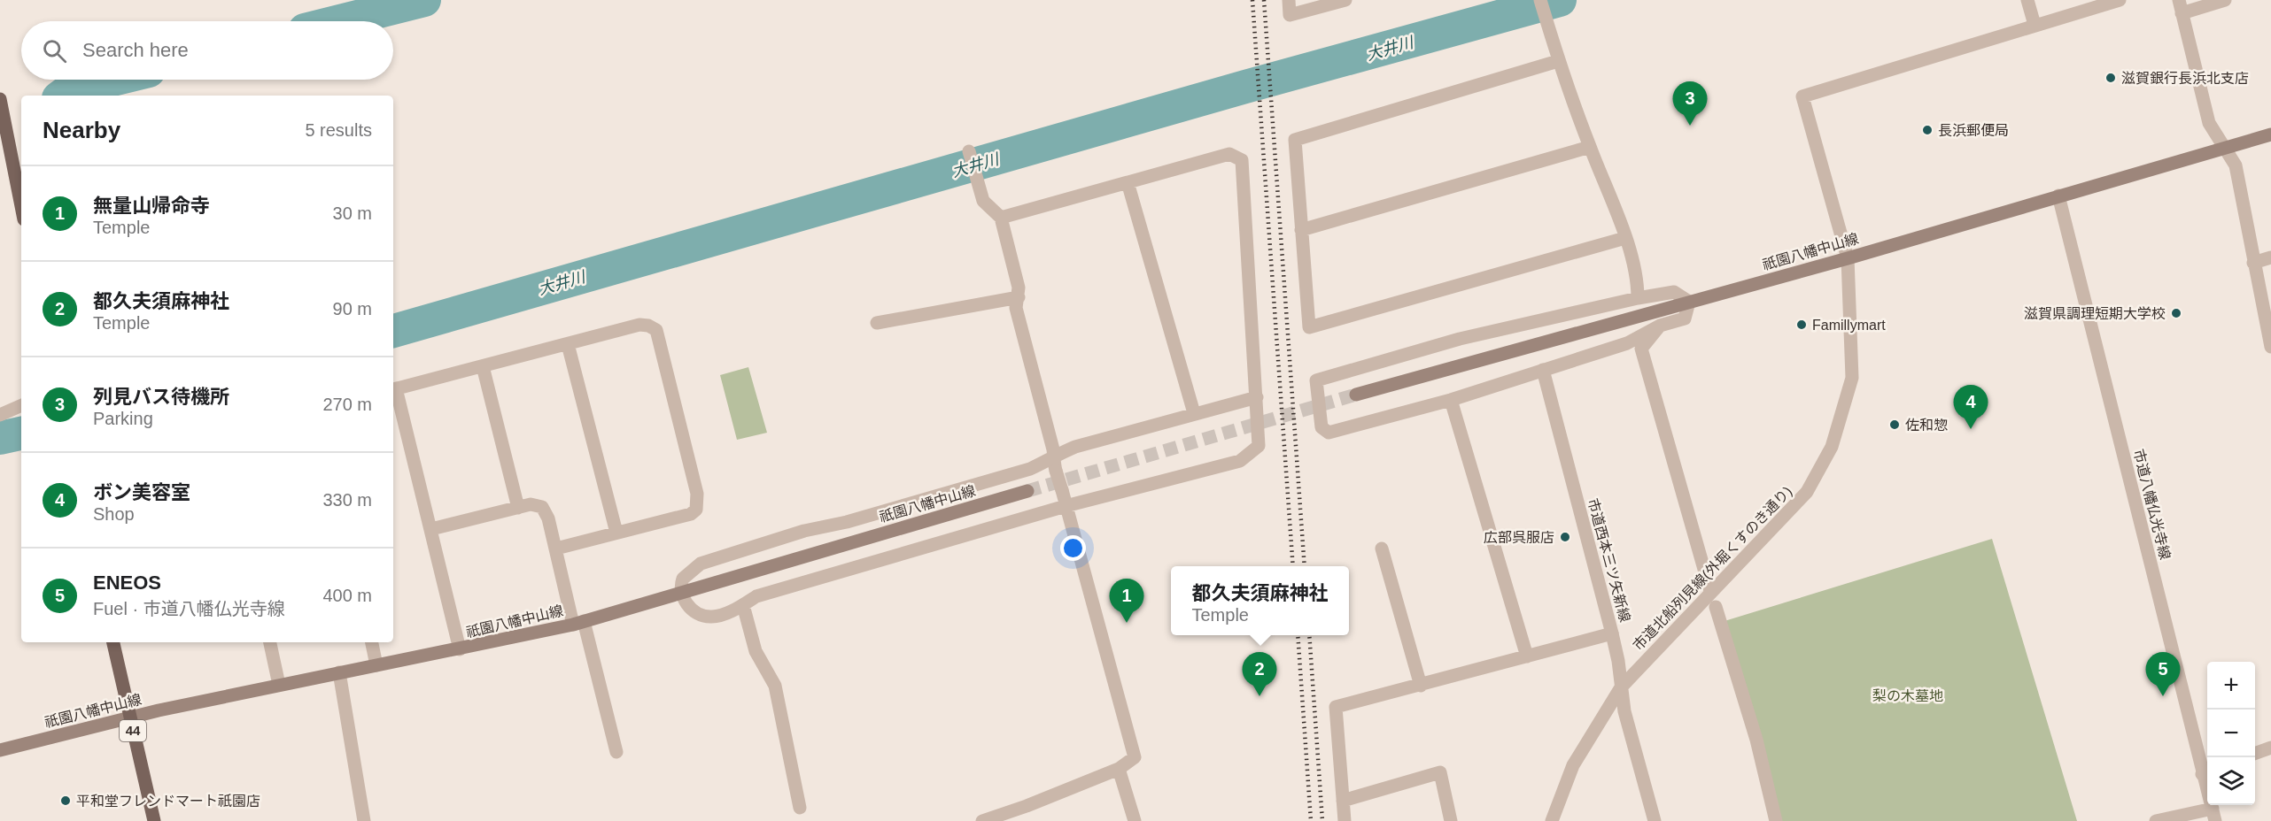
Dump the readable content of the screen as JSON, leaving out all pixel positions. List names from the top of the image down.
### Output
{
  "streets": {
    "main road": ["祇園八幡中山線", "44"],
    "street": ["市道八幡仏光寺線", "市道西本三ツ矢新線", "市道北船列見線(外堀くすのき通り)"]
  },
  "crossings": [
    ["祇園八幡中山線", "市道八幡仏光寺線"],
    ["祇園八幡中山線", "市道北船列見線(外堀くすのき通り)"],
    ["祇園八幡中山線", "44"],
    ["市道西本三ツ矢新線", "市道北船列見線(外堀くすのき通り)"]
  ],
  "water": ["大井川"],
  "parks": ["梨の木墓地"],
  "places": [
    "滋賀銀行長浜北支店",
    "長浜郵便局",
    "滋賀県調理短期大学校",
    "Famillymart",
    "佐和惣",
    "広部呉服店",
    "平和堂フレンドマート祇園店"
  ],
  "page": {
    "search": "Search here",
    "pins": [
      "3",
      "4",
      "1",
      "2",
      "5"
    ],
    "heading": ["Nearby", "5 results"],
    "list": [
      {
        "mark": "1",
        "name": "無量山帰命寺",
        "note": "Temple",
        "value": "30 m"
      },
      {
        "mark": "2",
        "name": "都久夫須麻神社",
        "note": "Temple",
        "value": "90 m"
      },
      {
        "mark": "3",
        "name": "列見バス待機所",
        "note": "Parking",
        "value": "270 m"
      },
      {
        "mark": "4",
        "name": "ボン美容室",
        "note": "Shop",
        "value": "330 m"
      },
      {
        "mark": "5",
        "name": "ENEOS",
        "note": "Fuel · 市道八幡仏光寺線",
        "value": "400 m"
      }
    ],
    "popup": ["都久夫須麻神社", "Temple"],
    "map_buttons": ["+", "−"]
  }
}
